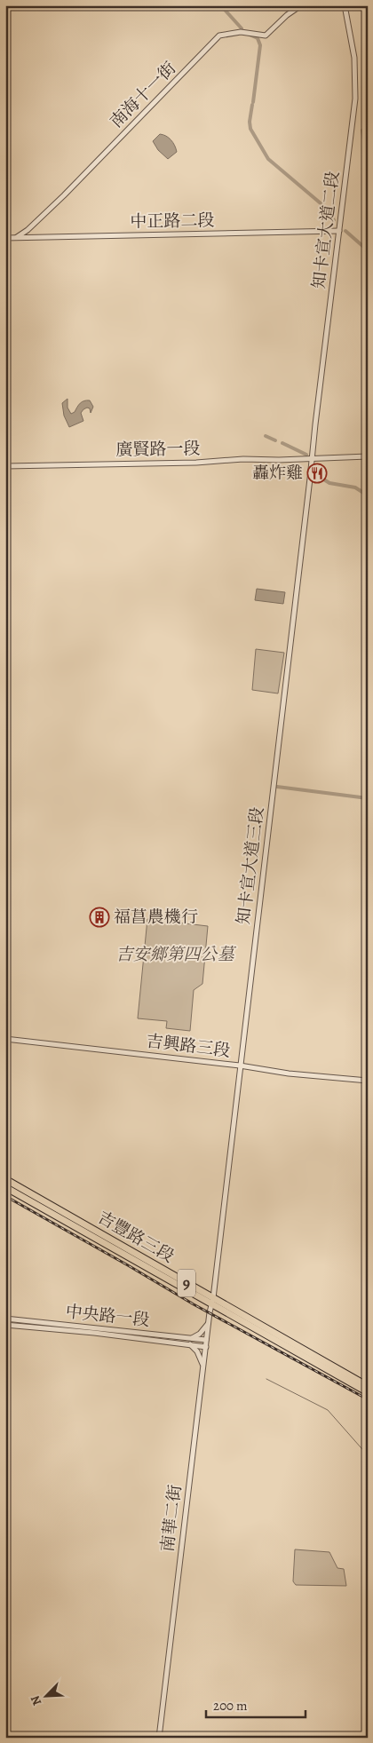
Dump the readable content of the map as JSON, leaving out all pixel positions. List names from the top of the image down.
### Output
{
  "streets": {
    "main road": ["吉豐路三段", "9"],
    "street": [
      "南海十一街",
      "中正路二段",
      "知卡宣大道二段",
      "廣賢路一段",
      "知卡宣大道三段",
      "吉興路三段",
      "中央路一段",
      "南華二街"
    ]
  },
  "crossings": [
    ["南海十一街", "中正路二段"],
    ["中正路二段", "知卡宣大道二段"],
    ["知卡宣大道二段", "廣賢路一段"],
    ["知卡宣大道二段", "知卡宣大道三段"],
    ["廣賢路一段", "知卡宣大道三段"],
    ["知卡宣大道三段", "吉興路三段"],
    ["知卡宣大道三段", "吉豐路三段"],
    ["知卡宣大道三段", "南華二街"],
    ["吉豐路三段", "南華二街"],
    ["中央路一段", "南華二街"]
  ],
  "parks": ["吉安鄉第四公墓"],
  "places": {
    "restaurant": ["轟炸雞"],
    "building": ["福菖農機行"]
  },
  "scale_bar": "200 m",
  "north": "bottom left"
}
